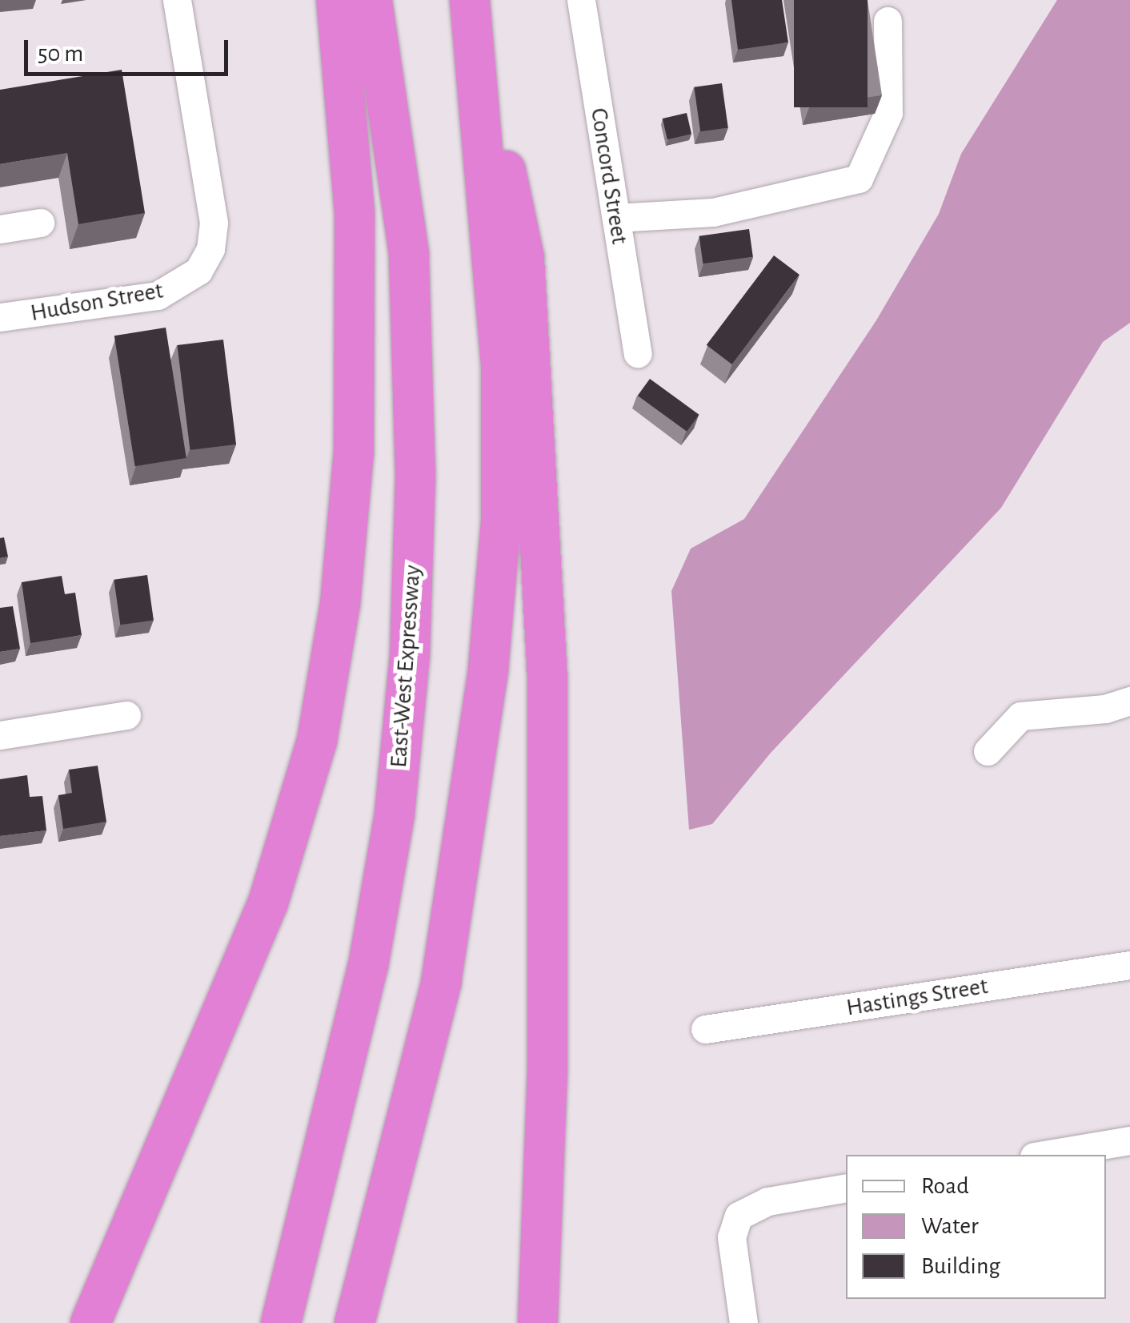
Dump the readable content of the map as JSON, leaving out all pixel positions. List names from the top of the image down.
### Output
{
  "streets": {
    "highway": ["East-West Expressway"],
    "street": ["Concord Street", "Hudson Street", "Hastings Street"]
  },
  "legend": ["Road", "Water", "Building"],
  "scale_bar": "50 m"
}
